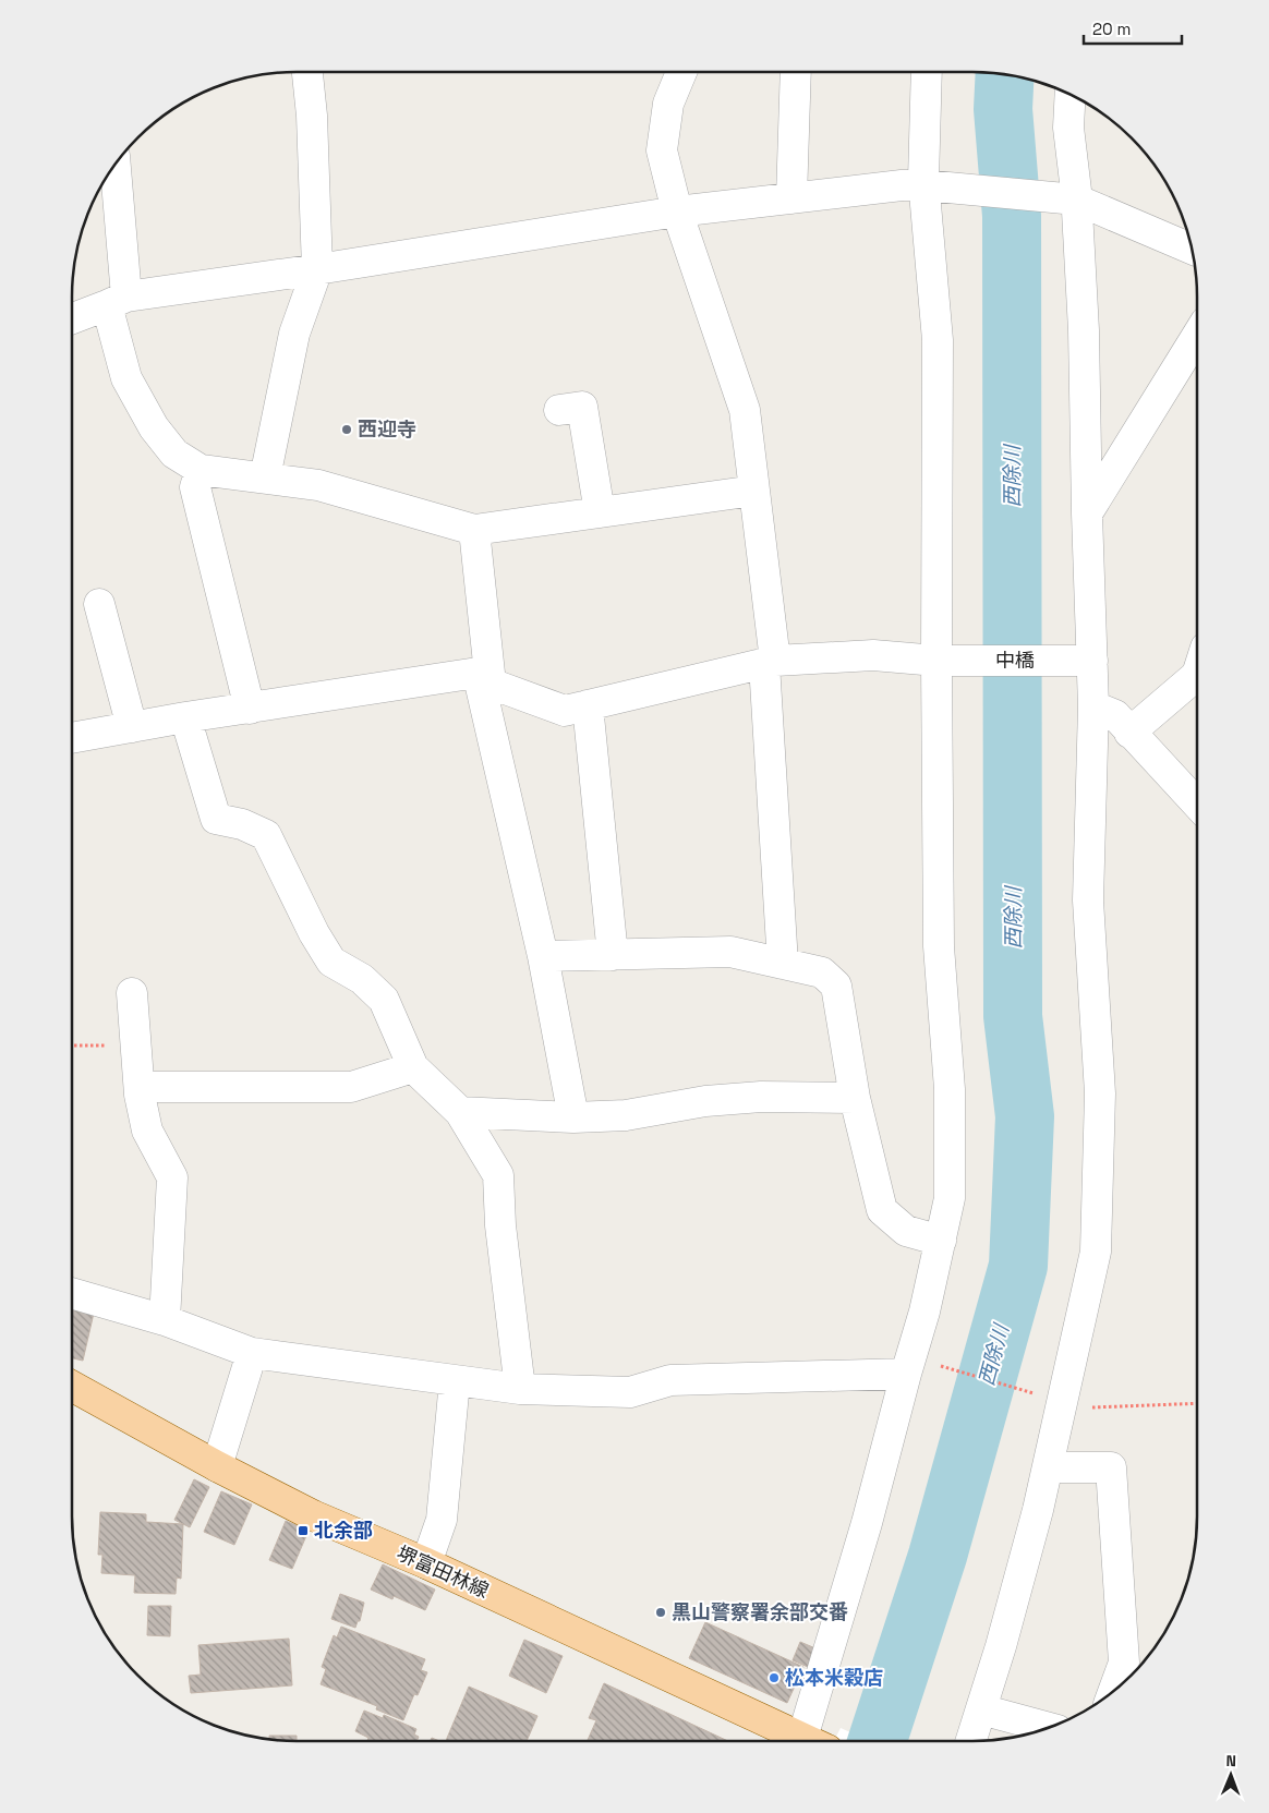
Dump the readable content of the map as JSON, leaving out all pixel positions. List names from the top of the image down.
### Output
{
  "streets": {
    "main road": ["堺富田林線"],
    "street": ["中橋"]
  },
  "water": ["西除川"],
  "places": {
    "other": ["西迎寺", "黒山警察署余部交番", "松本米穀店"],
    "transit": ["北余部"]
  },
  "scale_bar": "20 m",
  "north": "top"
}
